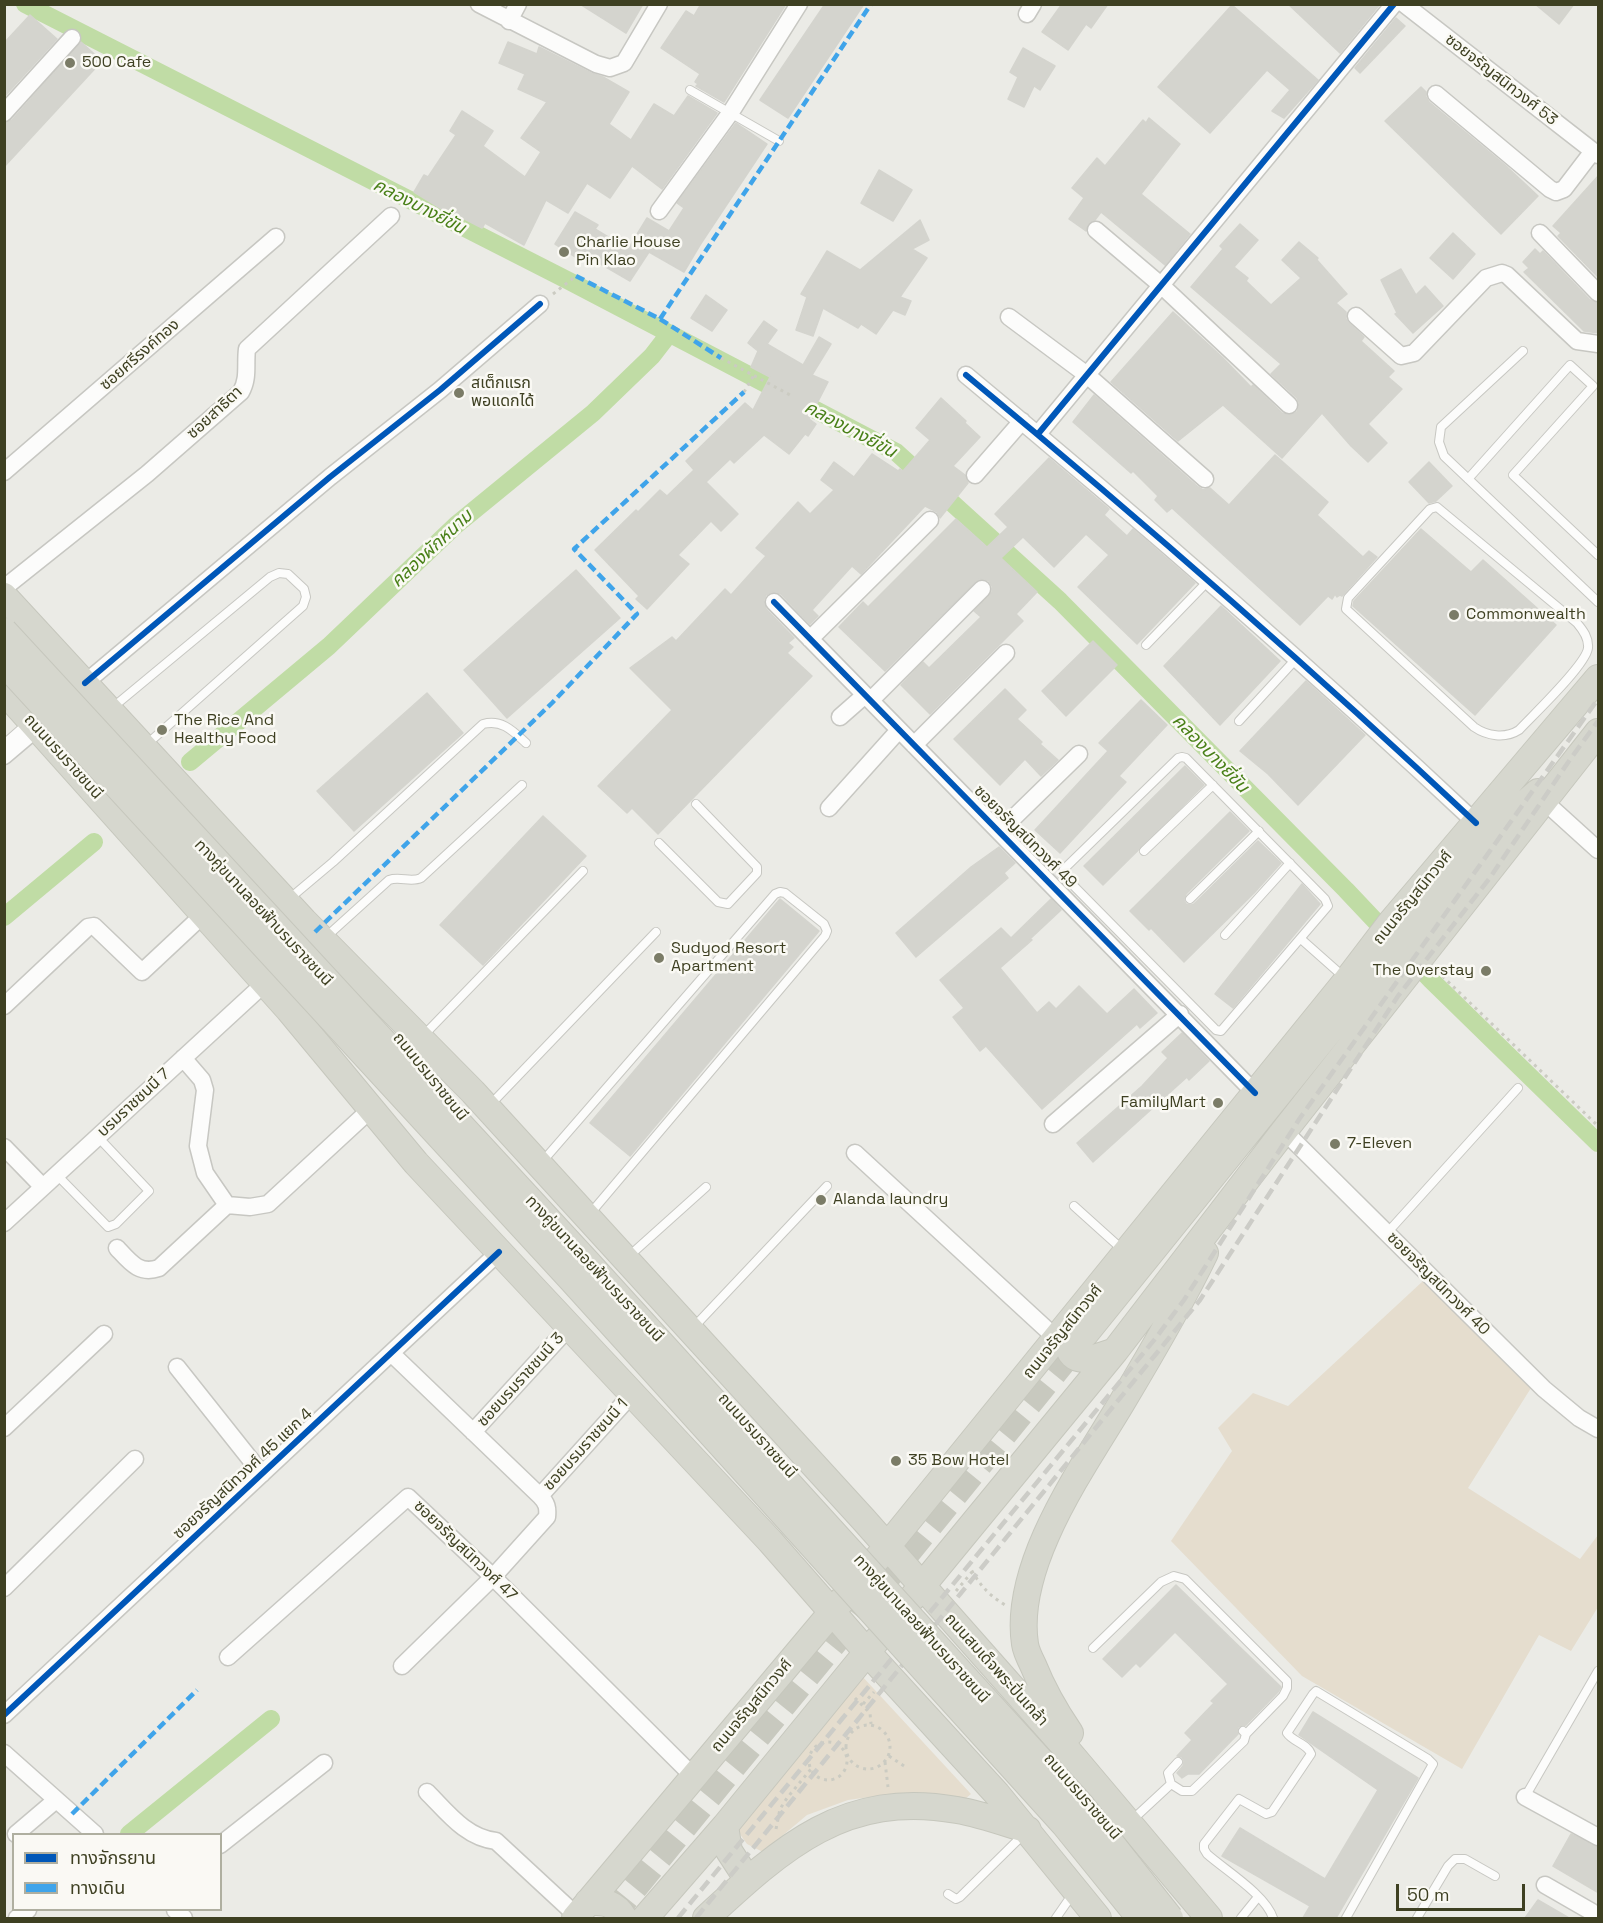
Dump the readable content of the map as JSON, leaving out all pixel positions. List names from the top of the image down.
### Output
{
  "streets": {
    "main road": [
      "ถนนบรมราชชนนี",
      "ถนนจรัญสนิทวงศ์",
      "ทางคู่ขนานลอยฟ้าบรมราชชนนี",
      "ถนนสมเด็จพระปิ่นเกล้า"
    ],
    "street": [
      "ซอยจรัญสนิทวงศ์ 53",
      "ซอยศรีรงค์ทอง",
      "ซอยสาธิตา",
      "ซอยจรัญสนิทวงศ์ 49",
      "บรมราชชนนี 7",
      "ซอยจรัญสนิทวงศ์ 40",
      "ซอยบรมราชชนนี 3",
      "ซอยบรมราชชนนี 1",
      "ซอยจรัญสนิทวงศ์ 45 แยก 4",
      "ซอยจรัญสนิทวงศ์ 47"
    ]
  },
  "crossings": [
    ["ถนนบรมราชชนนี", "ถนนจรัญสนิทวงศ์"],
    ["ถนนบรมราชชนนี", "บรมราชชนนี 7"],
    ["ถนนบรมราชชนนี", "ซอยบรมราชชนนี 3"],
    ["ถนนบรมราชชนนี", "ซอยบรมราชชนนี 1"],
    ["ถนนบรมราชชนนี", "ซอยจรัญสนิทวงศ์ 45 แยก 4"],
    ["ถนนบรมราชชนนี", "ถนนสมเด็จพระปิ่นเกล้า"],
    ["ซอยจรัญสนิทวงศ์ 49", "ถนนจรัญสนิทวงศ์"],
    ["ถนนจรัญสนิทวงศ์", "ซอยจรัญสนิทวงศ์ 40"],
    ["ถนนจรัญสนิทวงศ์", "ซอยจรัญสนิทวงศ์ 47"],
    ["ถนนจรัญสนิทวงศ์", "ถนนสมเด็จพระปิ่นเกล้า"]
  ],
  "water": ["คลองบางยี่ขัน", "คลองผักหนาม"],
  "places": [
    "500 Cafe",
    "Charlie House Pin Klao",
    "สเต็กแรก พอแดกได้",
    "Commonwealth",
    "The Rice And Healthy Food",
    "Sudyod Resort Apartment",
    "The Overstay",
    "FamilyMart",
    "7-Eleven",
    "Alanda laundry",
    "35 Bow Hotel"
  ],
  "legend": ["ทางจักรยาน", "ทางเดิน"],
  "scale_bar": "50 m"
}
